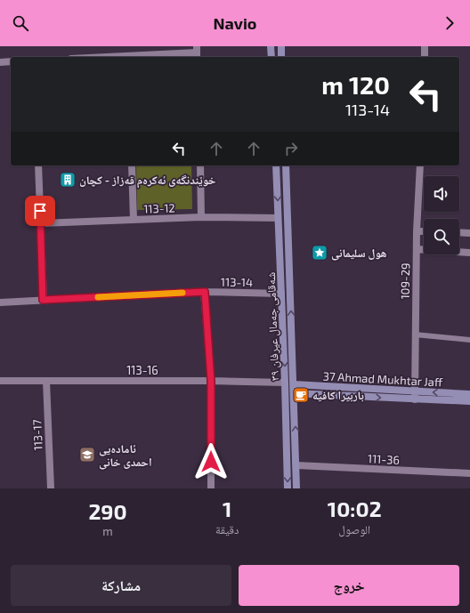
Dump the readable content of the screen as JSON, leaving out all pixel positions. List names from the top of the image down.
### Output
{
  "streets": {
    "main road": ["شەقامی جەمال عیرفان ٣٩", "37 Ahmad Mukhtar Jaff"],
    "street": [
      "113-12",
      "109-29",
      "113-14",
      "113-16",
      "113-17",
      "111-36"
    ]
  },
  "crossings": [
    ["113-12", "شەقامی جەمال عیرفان ٣٩"],
    ["109-29", "37 Ahmad Mukhtar Jaff"],
    ["113-14", "شەقامی جەمال عیرفان ٣٩"],
    ["شەقامی جەمال عیرفان ٣٩", "113-16"],
    ["شەقامی جەمال عیرفان ٣٩", "37 Ahmad Mukhtar Jaff"],
    ["شەقامی جەمال عیرفان ٣٩", "111-36"],
    ["113-16", "113-17"]
  ],
  "places": {
    "building": ["خوێندنگەی ئەکرەم قەزاز - کچان"],
    "place": ["هول سليمانى"],
    "cafe": ["باربيرا كافيه"],
    "school or university": ["ئامادەیی احمدی خانی"]
  },
  "page": {
    "header": "Navio",
    "turn": ["120 m", "113-14"],
    "eta": [
      "10:02",
      "الوصول",
      "1",
      "دقيقة",
      "290",
      "m"
    ],
    "buttons": ["خروج", "مشاركة"]
  }
}
